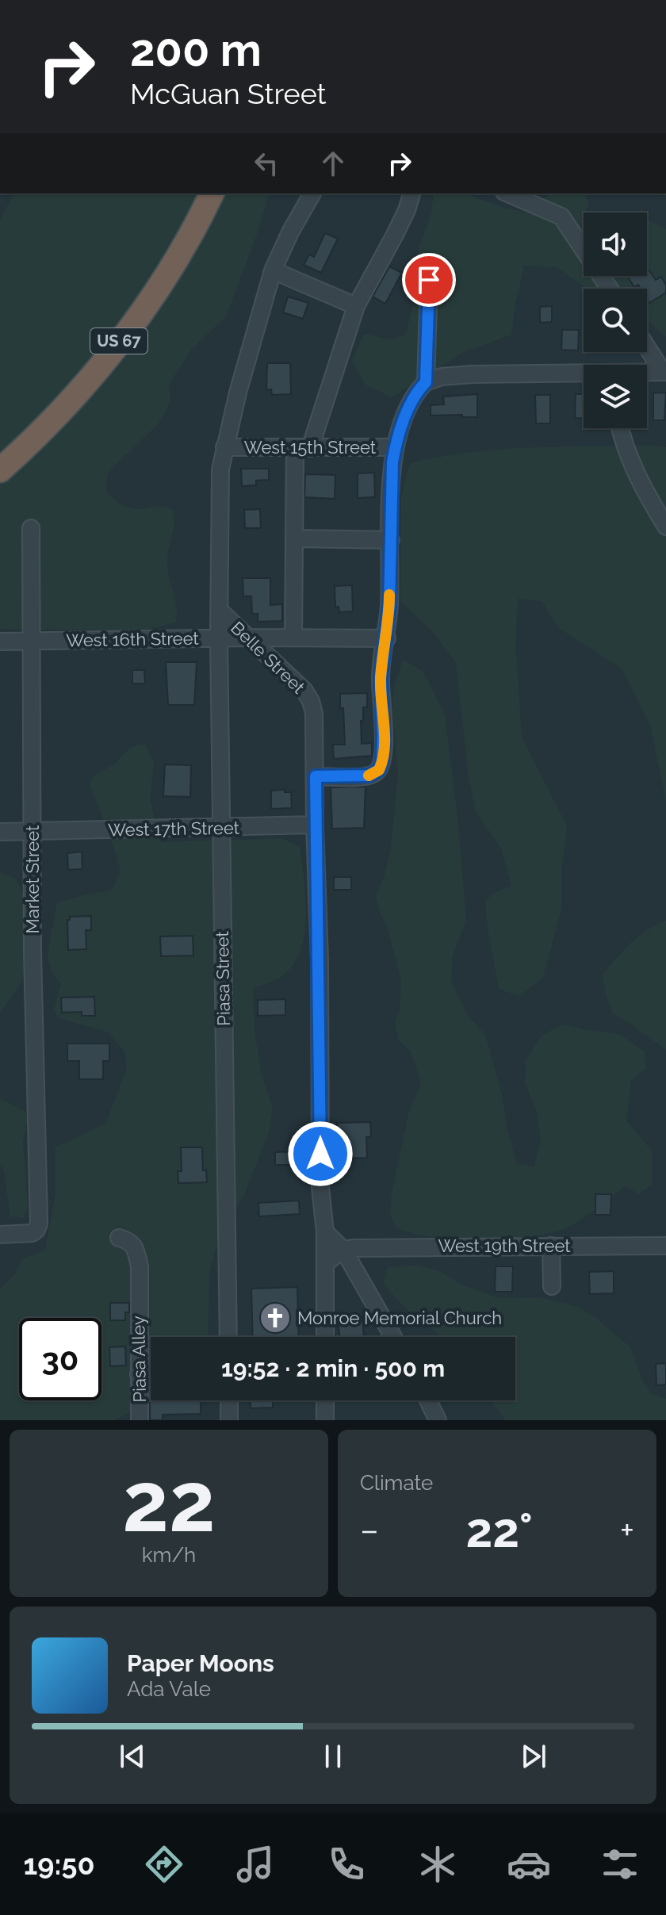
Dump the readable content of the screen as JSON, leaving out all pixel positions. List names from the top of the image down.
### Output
{
  "streets": {
    "highway": ["US 67"],
    "street": [
      "West 15th Street",
      "West 16th Street",
      "Belle Street",
      "West 17th Street",
      "Market Street",
      "Piasa Street",
      "West 19th Street",
      "Piasa Alley"
    ]
  },
  "crossings": [
    ["West 15th Street", "Belle Street"],
    ["West 16th Street", "Belle Street"],
    ["West 16th Street", "Market Street"],
    ["West 16th Street", "Piasa Street"],
    ["Belle Street", "West 17th Street"],
    ["Belle Street", "Piasa Street"],
    ["West 17th Street", "Market Street"],
    ["West 17th Street", "Piasa Street"]
  ],
  "places": {
    "church": ["Monroe Memorial Church"]
  },
  "page": {
    "turn": ["200 m", "McGuan Street"],
    "limit": "30",
    "trip": "19:52 · 2 min · 500 m",
    "tile": [
      ["22", "km/h"],
      "Climate"
    ],
    "heat": ["−", "22°", "+"],
    "song": ["Paper Moons", "Ada Vale"],
    "tabs": "19:50"
  }
}
